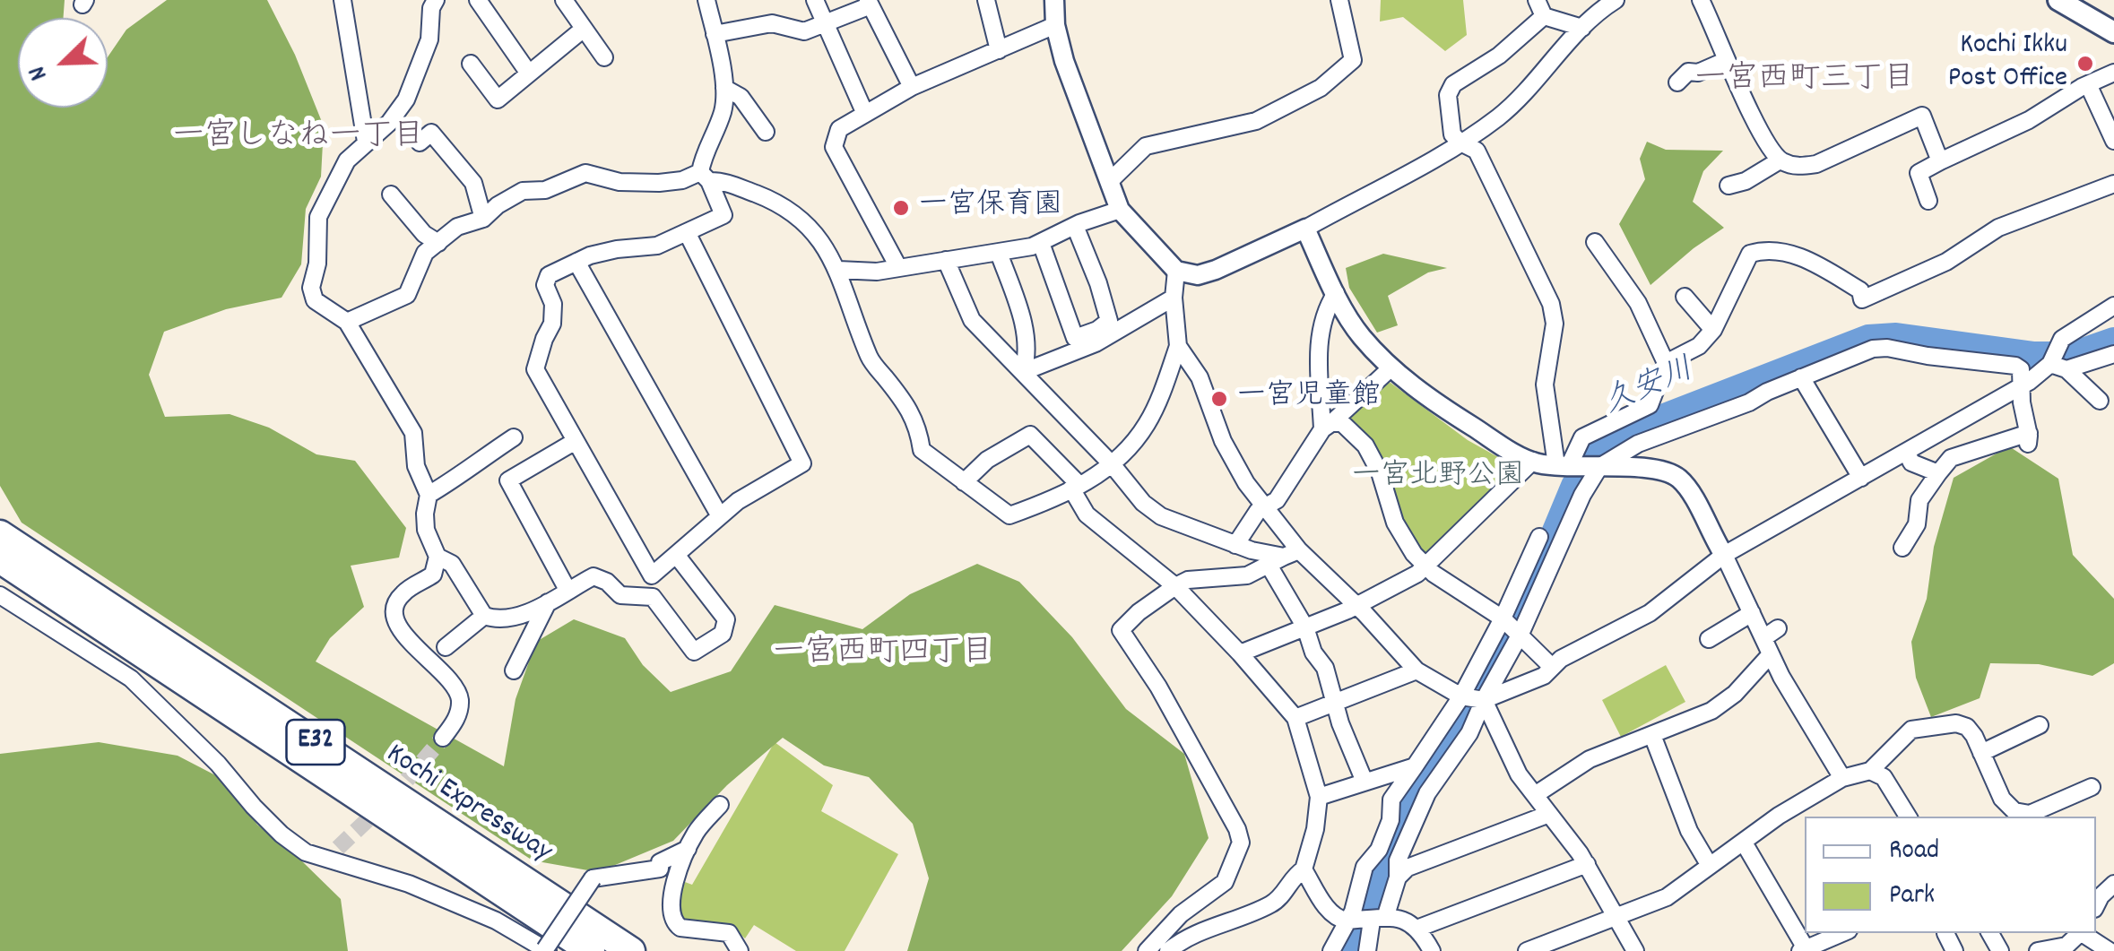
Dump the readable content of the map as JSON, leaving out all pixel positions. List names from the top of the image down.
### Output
{
  "streets": {
    "highway": ["E32", "Kochi Expressway"]
  },
  "districts": ["一宮西町三丁目", "一宮しなね一丁目", "一宮西町四丁目"],
  "water": ["久安川"],
  "parks": ["一宮北野公園"],
  "places": ["Kochi Ikku Post Office", "一宮保育園", "一宮児童館"],
  "legend": ["Road", "Park"],
  "north": "bottom left"
}
